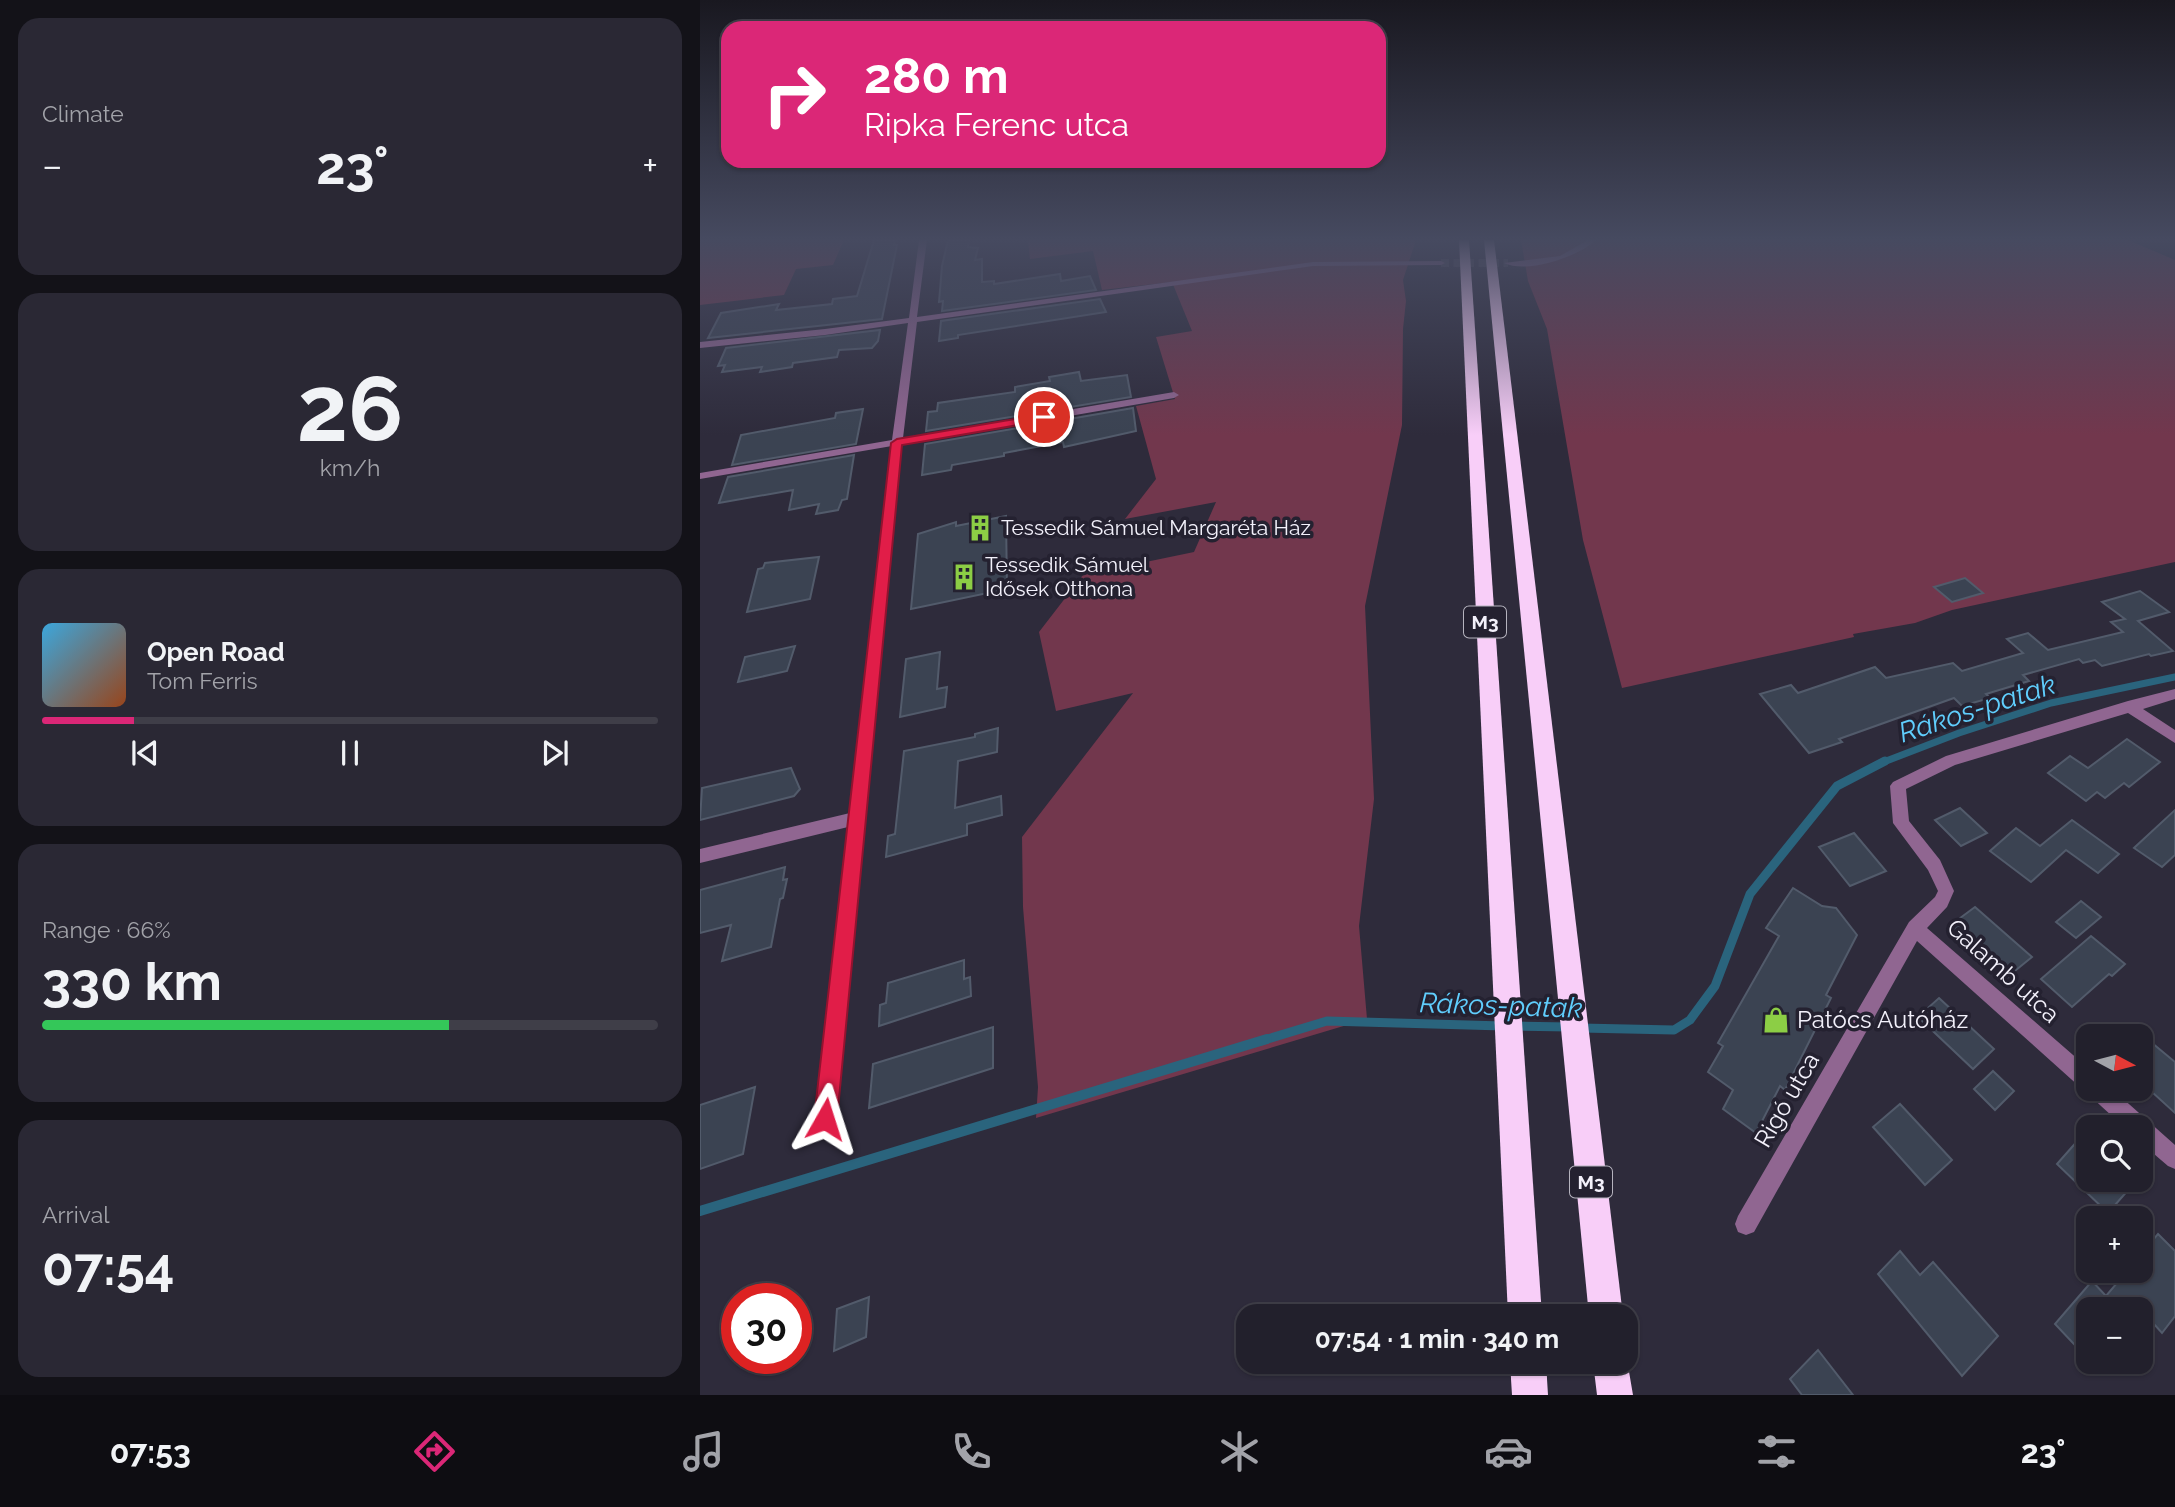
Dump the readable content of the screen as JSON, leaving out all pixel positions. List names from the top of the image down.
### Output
{
  "streets": {
    "highway": ["M3"],
    "street": ["Galamb utca", "Rigó utca"]
  },
  "crossings": [
    ["Galamb utca", "Rigó utca"]
  ],
  "water": ["Rákos-patak"],
  "places": {
    "building": ["Tessedik Sámuel Margaréta Ház", "Tessedik Sámuel Idősek Otthona"],
    "shop": ["Patócs Autóház"]
  },
  "north": "right",
  "page": {
    "tile": [
      "Climate",
      ["26", "km/h"],
      ["Range · 66%", "330 km"],
      ["Arrival", "07:54"]
    ],
    "turn": ["280 m", "Ripka Ferenc utca"],
    "heat": ["−", "23°", "+"],
    "song": ["Open Road", "Tom Ferris"],
    "map_buttons": ["+", "−"],
    "limit": "30",
    "trip": "07:54 · 1 min · 340 m",
    "tabs": ["07:53", "23°"]
  }
}
